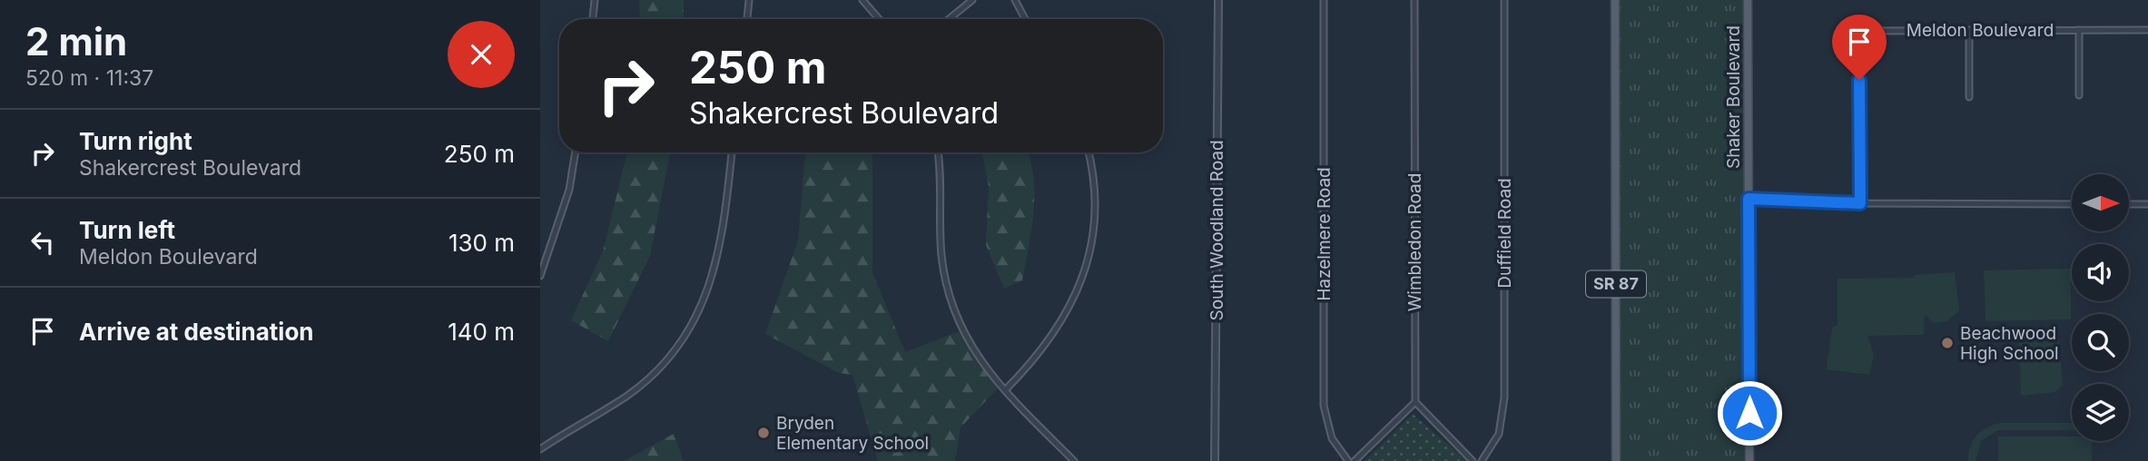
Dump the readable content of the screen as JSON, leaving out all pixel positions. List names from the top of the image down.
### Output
{
  "streets": {
    "main road": ["Shaker Boulevard", "SR 87"],
    "street": [
      "Meldon Boulevard",
      "South Woodland Road",
      "Duffield Road",
      "Hazelmere Road",
      "Wimbledon Road"
    ]
  },
  "places": ["Beachwood High School", "Bryden Elementary School"],
  "north": "right",
  "page": {
    "heading": ["2 min", "520 m · 11:37"],
    "turn": ["250 m", "Shakercrest Boulevard"],
    "list": [
      {
        "name": "Turn right",
        "note": "Shakercrest Boulevard",
        "value": "250 m"
      },
      {
        "name": "Turn left",
        "note": "Meldon Boulevard",
        "value": "130 m"
      },
      {
        "name": "Arrive at destination",
        "value": "140 m"
      }
    ]
  }
}
